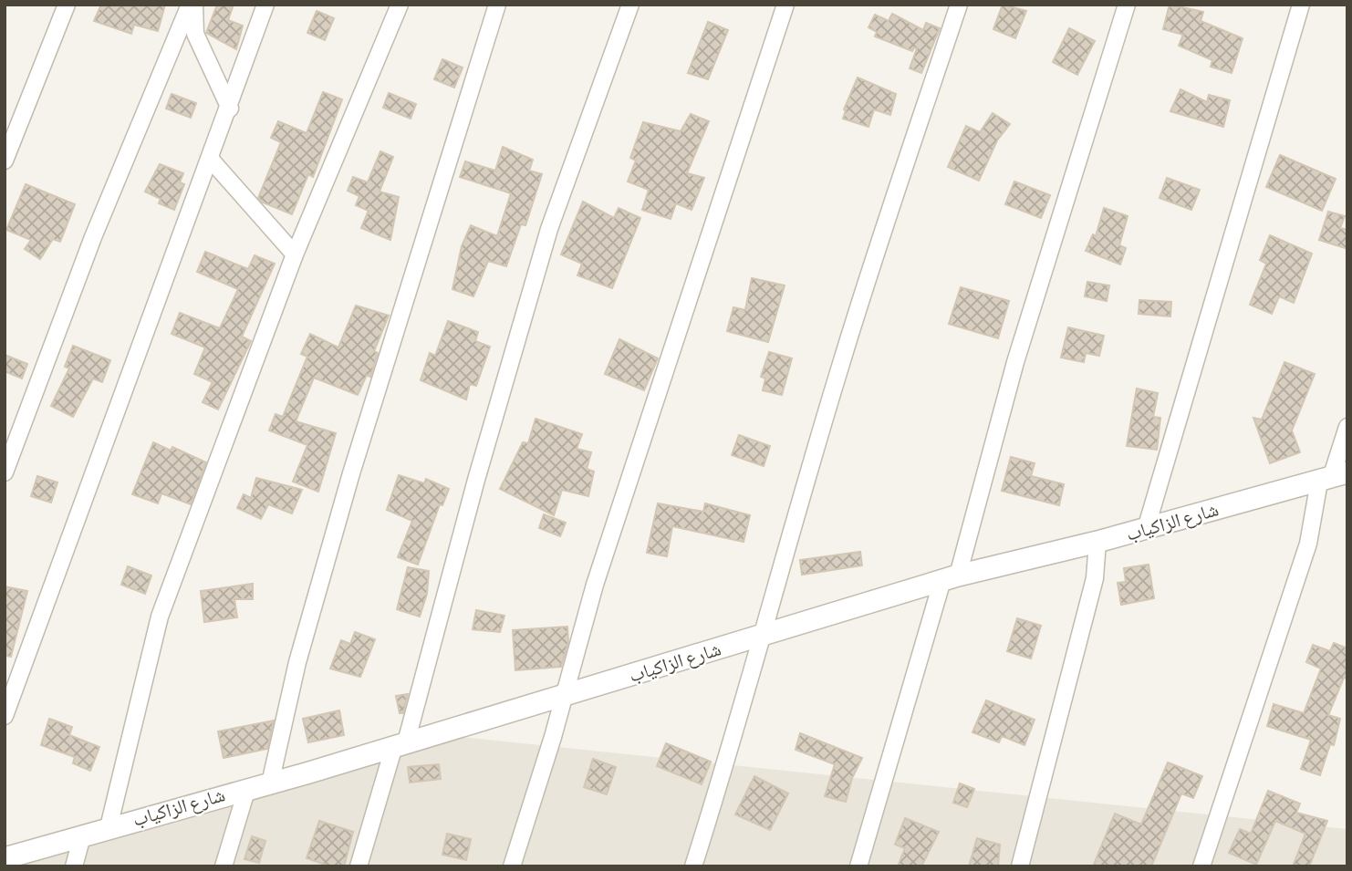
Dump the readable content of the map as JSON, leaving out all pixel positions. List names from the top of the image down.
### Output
{
  "streets": {
    "street": ["شارع الزاكياب"]
  }
}
